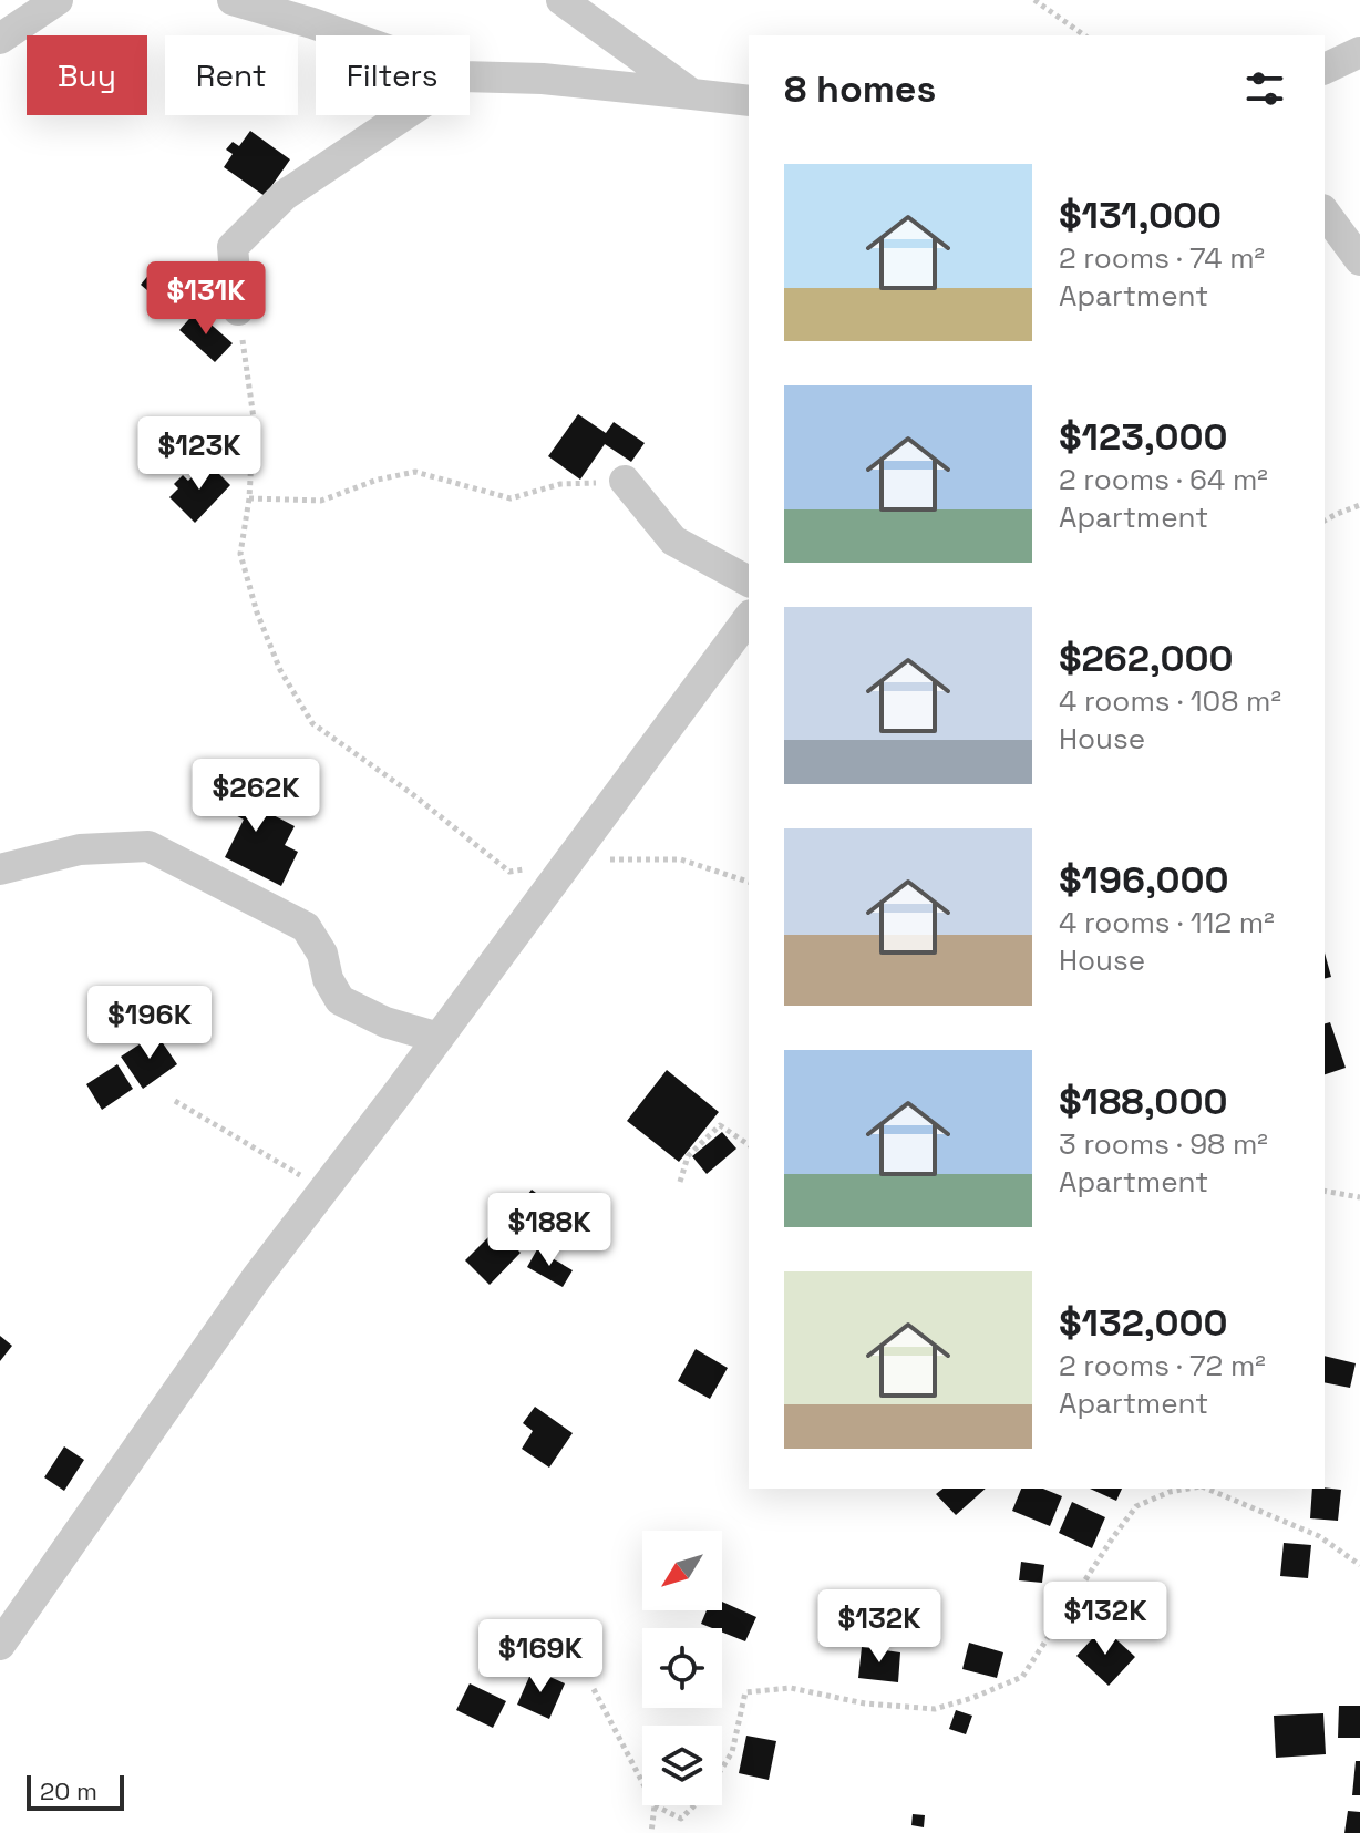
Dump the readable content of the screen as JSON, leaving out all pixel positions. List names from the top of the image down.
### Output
{
  "scale_bar": "20 m",
  "north": "bottom left",
  "page": {
    "chip": ["Buy", "Rent", "Filters"],
    "heading": "8 homes",
    "list": [
      {
        "name": "$131,000",
        "note": "2 rooms · 74 m² · Apartment"
      },
      {
        "name": "$123,000",
        "note": "2 rooms · 64 m² · Apartment"
      },
      {
        "name": "$262,000",
        "note": "4 rooms · 108 m² · House"
      },
      {
        "name": "$196,000",
        "note": "4 rooms · 112 m² · House"
      },
      {
        "name": "$188,000",
        "note": "3 rooms · 98 m² · Apartment"
      },
      {
        "name": "$132,000",
        "note": "2 rooms · 72 m² · Apartment"
      }
    ],
    "price": [
      "$131K",
      "$123K",
      "$262K",
      "$196K",
      "$188K",
      "$132K",
      "$132K",
      "$169K"
    ],
    "scale": "20 m"
  }
}
